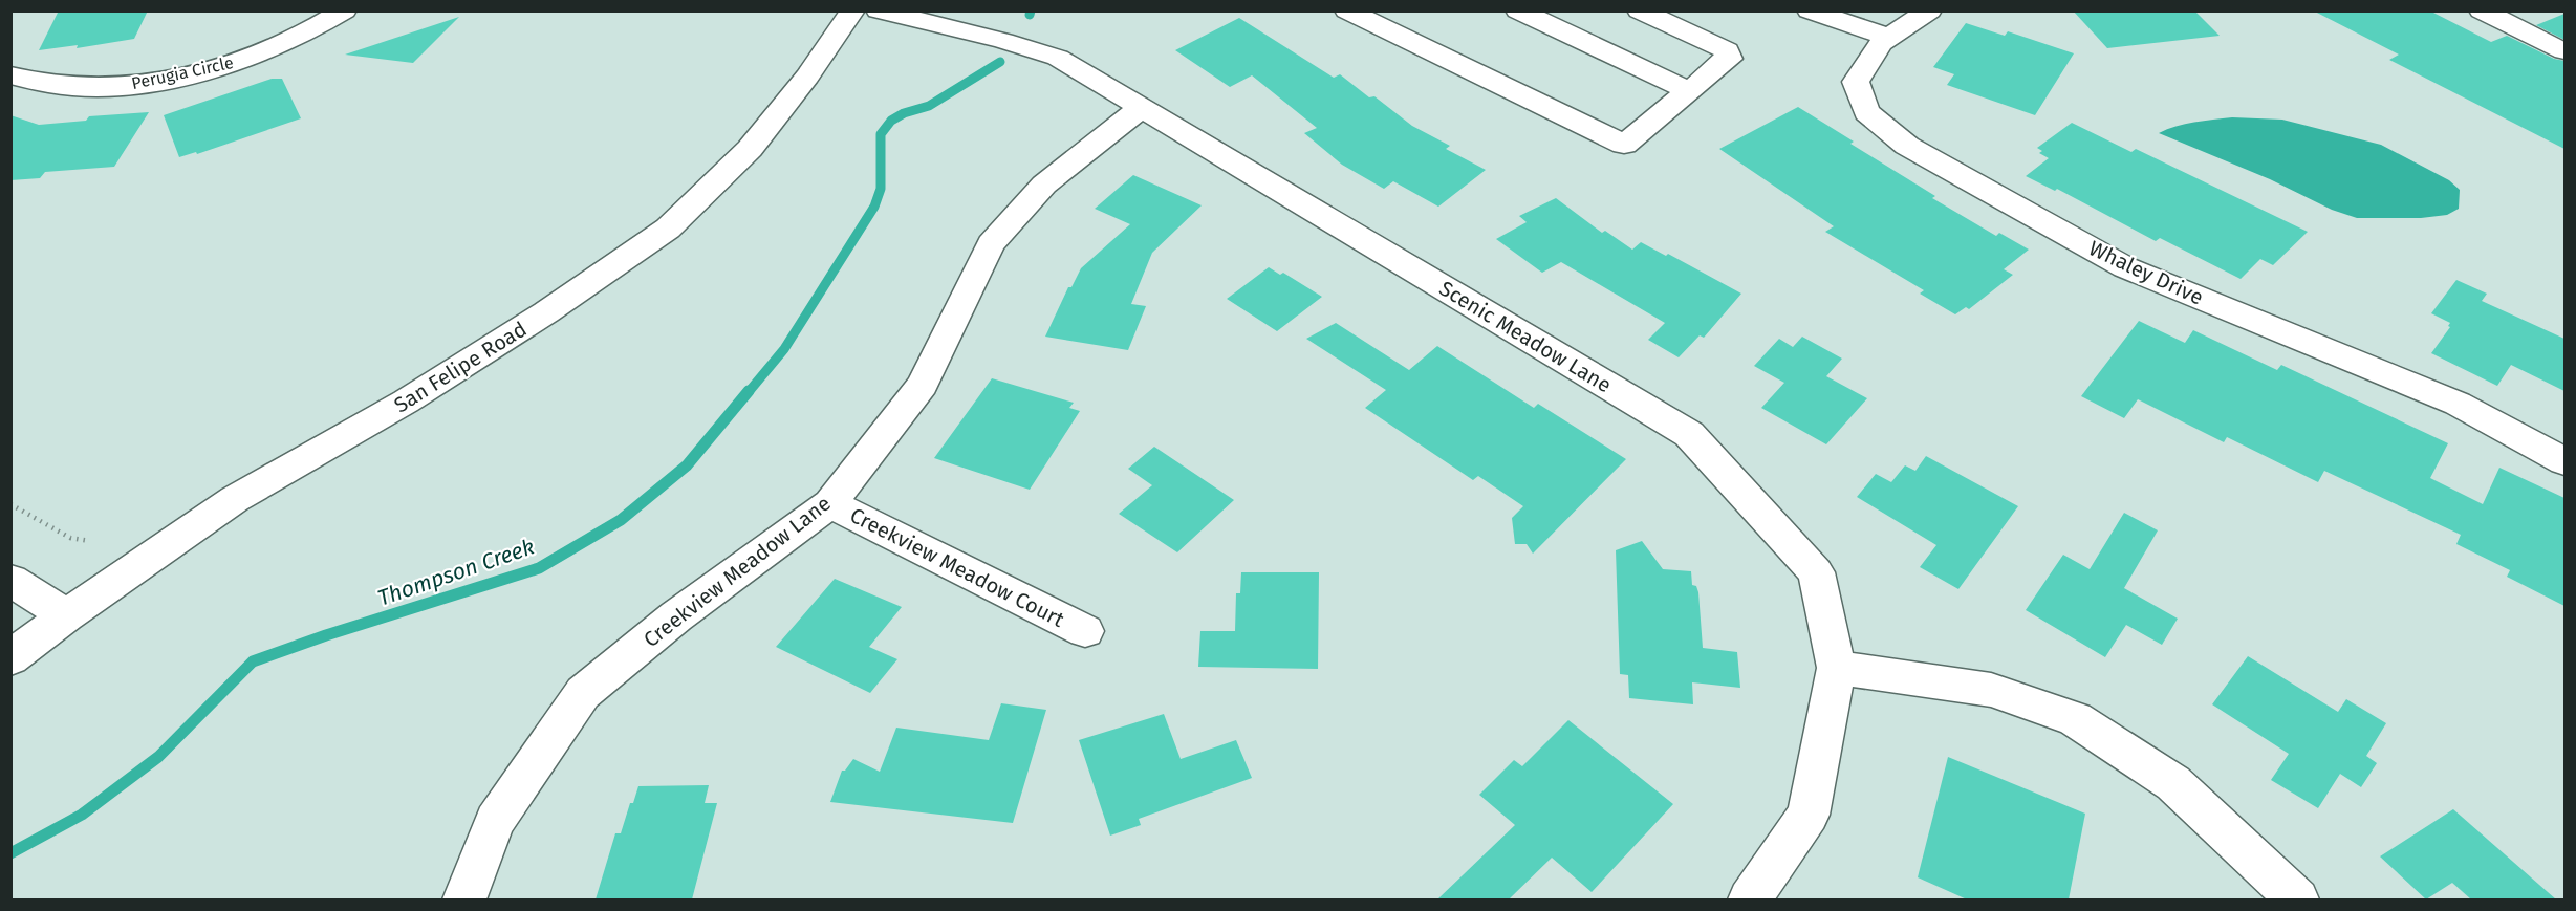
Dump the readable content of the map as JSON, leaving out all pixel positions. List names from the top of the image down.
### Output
{
  "streets": {
    "street": [
      "Perugia Circle",
      "Whaley Drive",
      "Scenic Meadow Lane",
      "San Felipe Road",
      "Creekview Meadow Court",
      "Creekview Meadow Lane"
    ]
  },
  "crossings": [
    ["Scenic Meadow Lane", "Creekview Meadow Lane"],
    ["Creekview Meadow Court", "Creekview Meadow Lane"]
  ],
  "water": ["Thompson Creek"]
}
